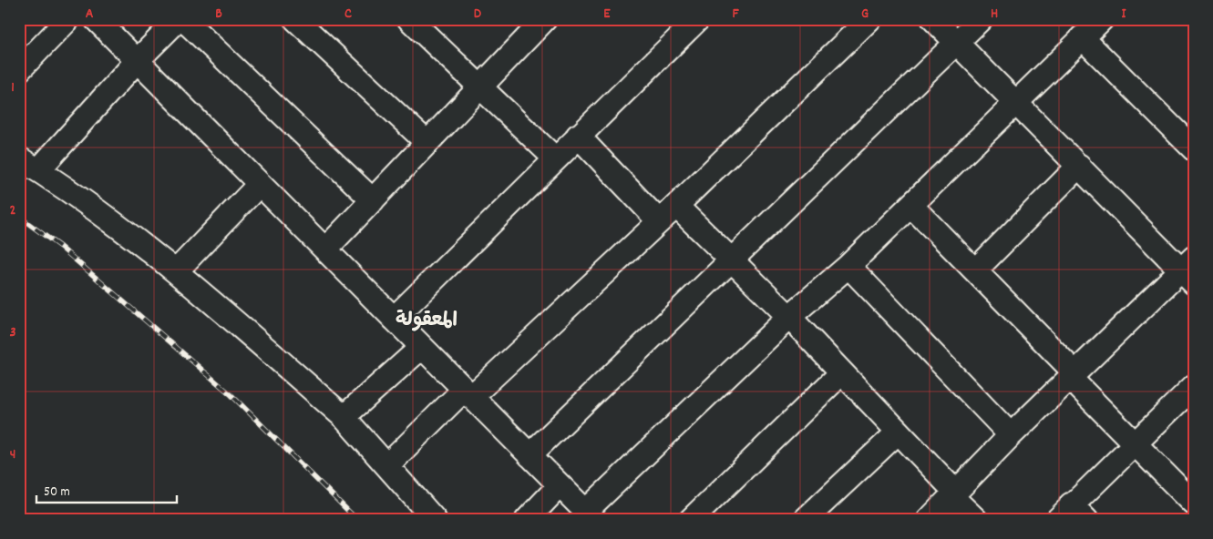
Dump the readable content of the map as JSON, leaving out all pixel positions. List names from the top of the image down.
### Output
{
  "districts": ["المعقولة"],
  "scale_bar": "50 m",
  "grid": {
    "columns": [
      "A",
      "B",
      "C",
      "D",
      "E",
      "F",
      "G",
      "H",
      "I"
    ],
    "rows": [
      "1",
      "2",
      "3",
      "4"
    ]
  }
}
